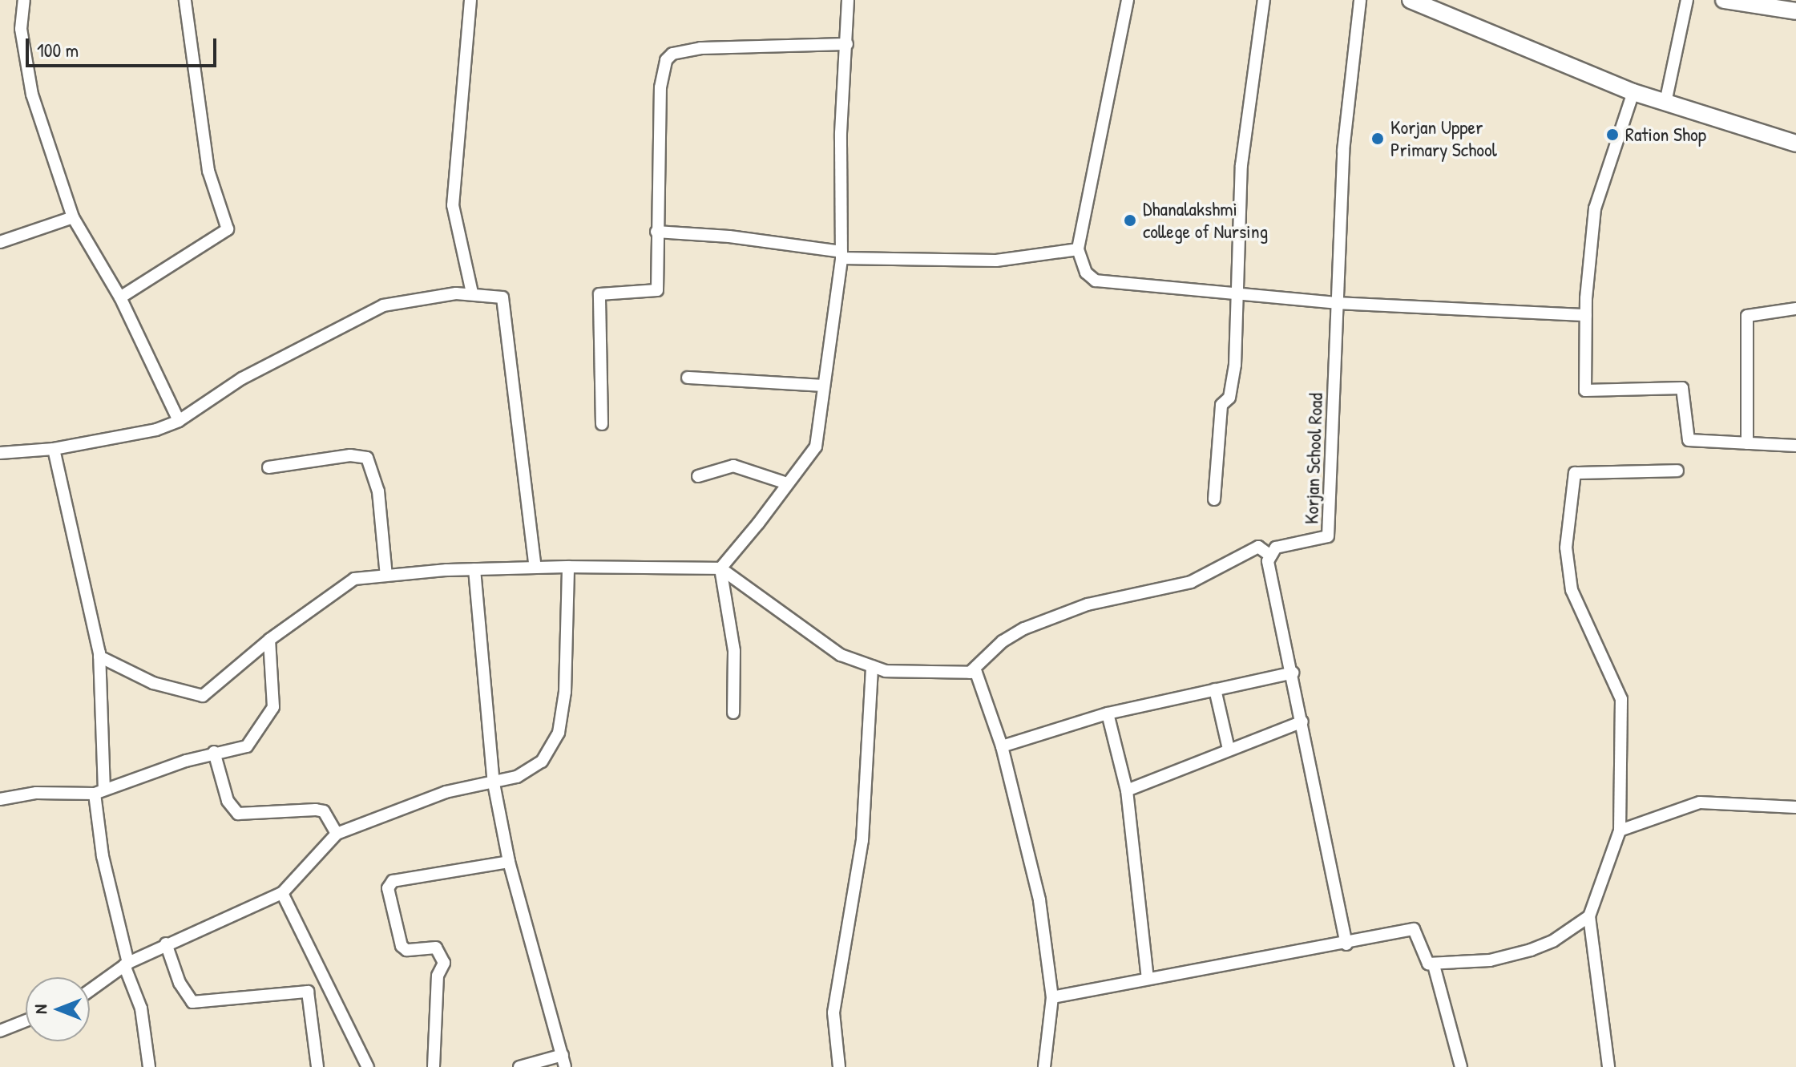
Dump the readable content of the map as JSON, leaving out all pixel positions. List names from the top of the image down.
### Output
{
  "streets": {
    "street": ["Korjan School Road"]
  },
  "places": ["Ration Shop", "Korjan Upper Primary School", "Dhanalakshmi college of Nursing"],
  "scale_bar": "100 m",
  "north": "left"
}
